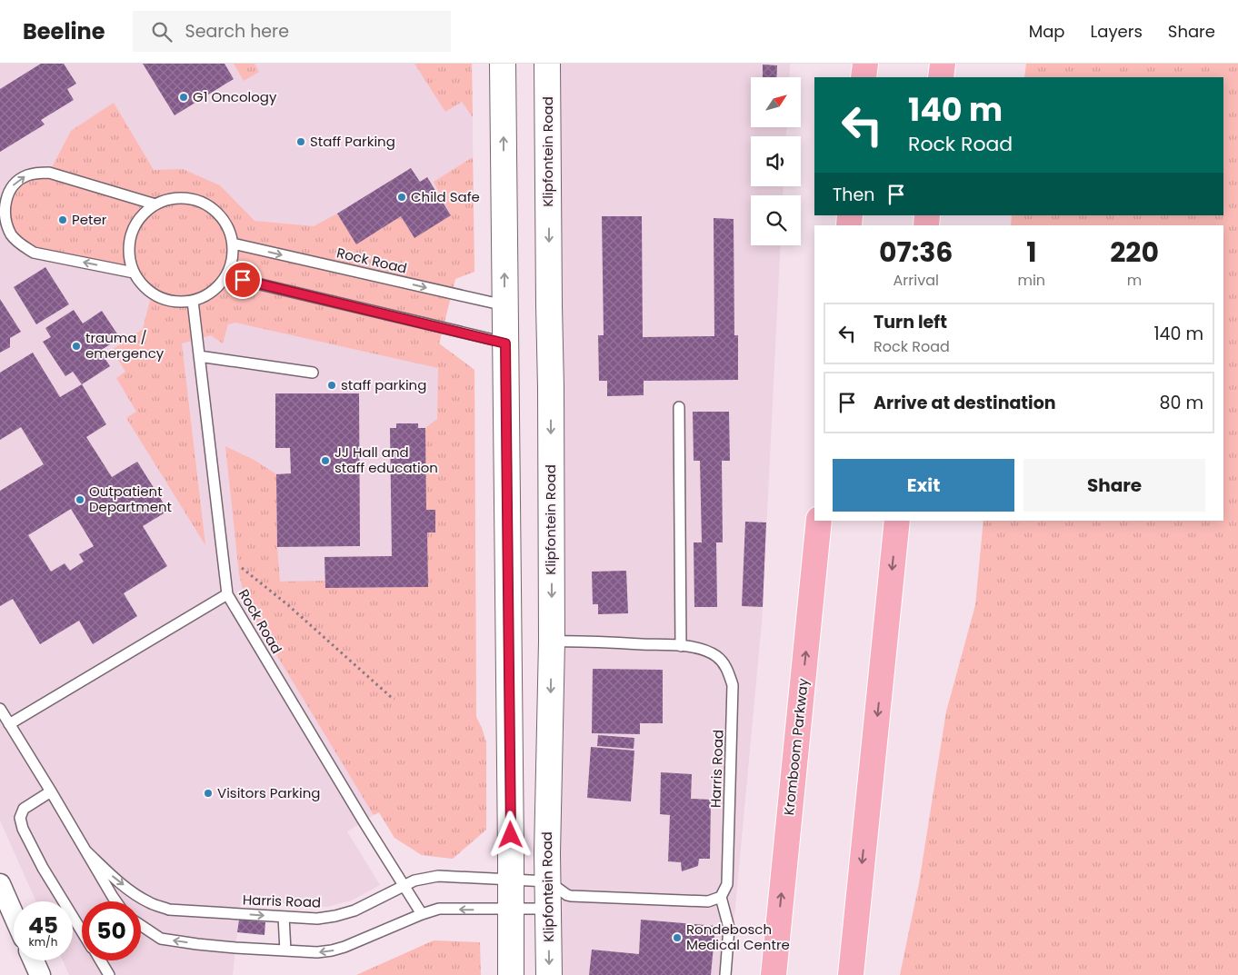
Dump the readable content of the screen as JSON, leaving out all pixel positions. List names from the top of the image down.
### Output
{
  "streets": {
    "highway": ["Kromboom Parkway"],
    "main road": ["Klipfontein Road"],
    "lane": ["Rock Road", "Harris Road"]
  },
  "crossings": [
    ["Klipfontein Road", "Harris Road"],
    ["Rock Road", "Harris Road"]
  ],
  "places": [
    "G1 Oncology",
    "Staff Parking",
    "Child Safe",
    "Peter",
    "trauma / emergency",
    "staff parking",
    "JJ Hall and staff education",
    "Outpatient Department",
    "Visitors Parking",
    "Rondebosch Medical Centre"
  ],
  "north": "top right",
  "page": {
    "header": "Beeline",
    "search": "Search here",
    "nav": ["Map", "Layers", "Share"],
    "turn": ["140 m", "Rock Road"],
    "then": "Then",
    "eta": [
      "07:36",
      "Arrival",
      "1",
      "min",
      "220",
      "m"
    ],
    "list": [
      {
        "name": "Turn left",
        "note": "Rock Road",
        "value": "140 m"
      },
      {
        "name": "Arrive at destination",
        "value": "80 m"
      }
    ],
    "buttons": ["Exit", "Share"],
    "speed": "45 km/h",
    "limit": "50"
  }
}
